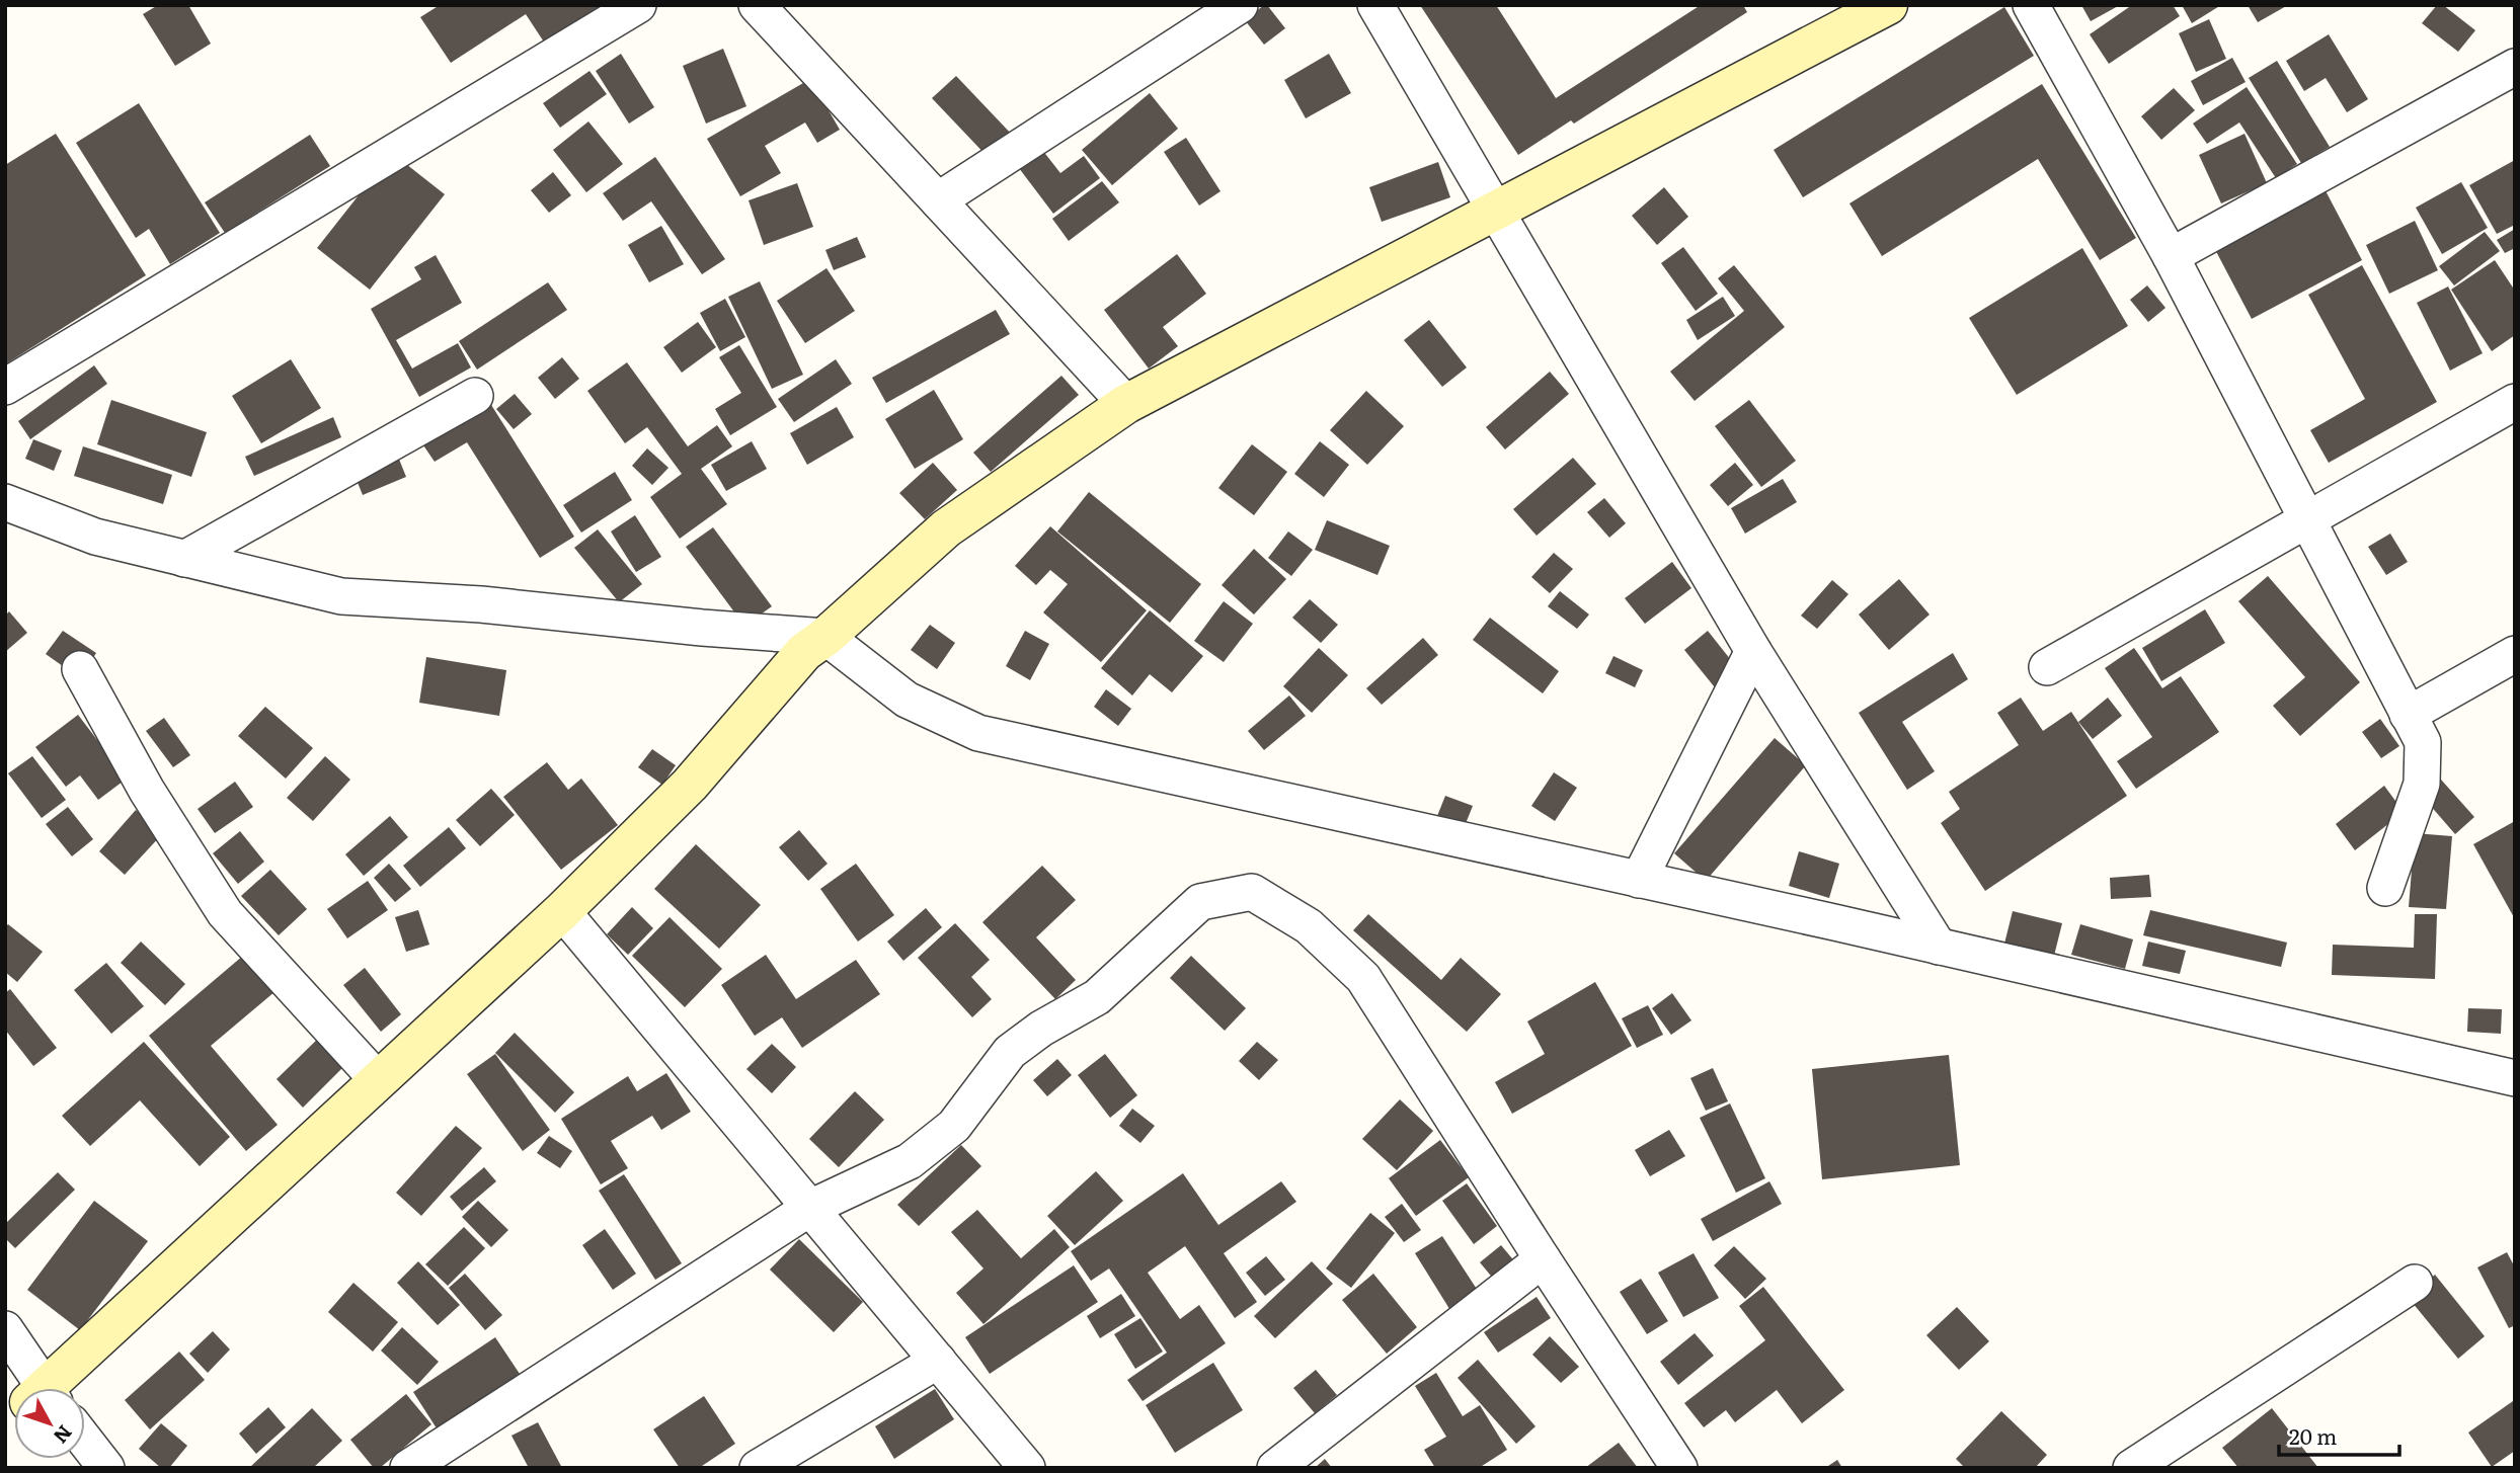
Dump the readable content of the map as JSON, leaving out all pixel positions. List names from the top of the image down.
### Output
{
  "scale_bar": "20 m",
  "north": "bottom right"
}
